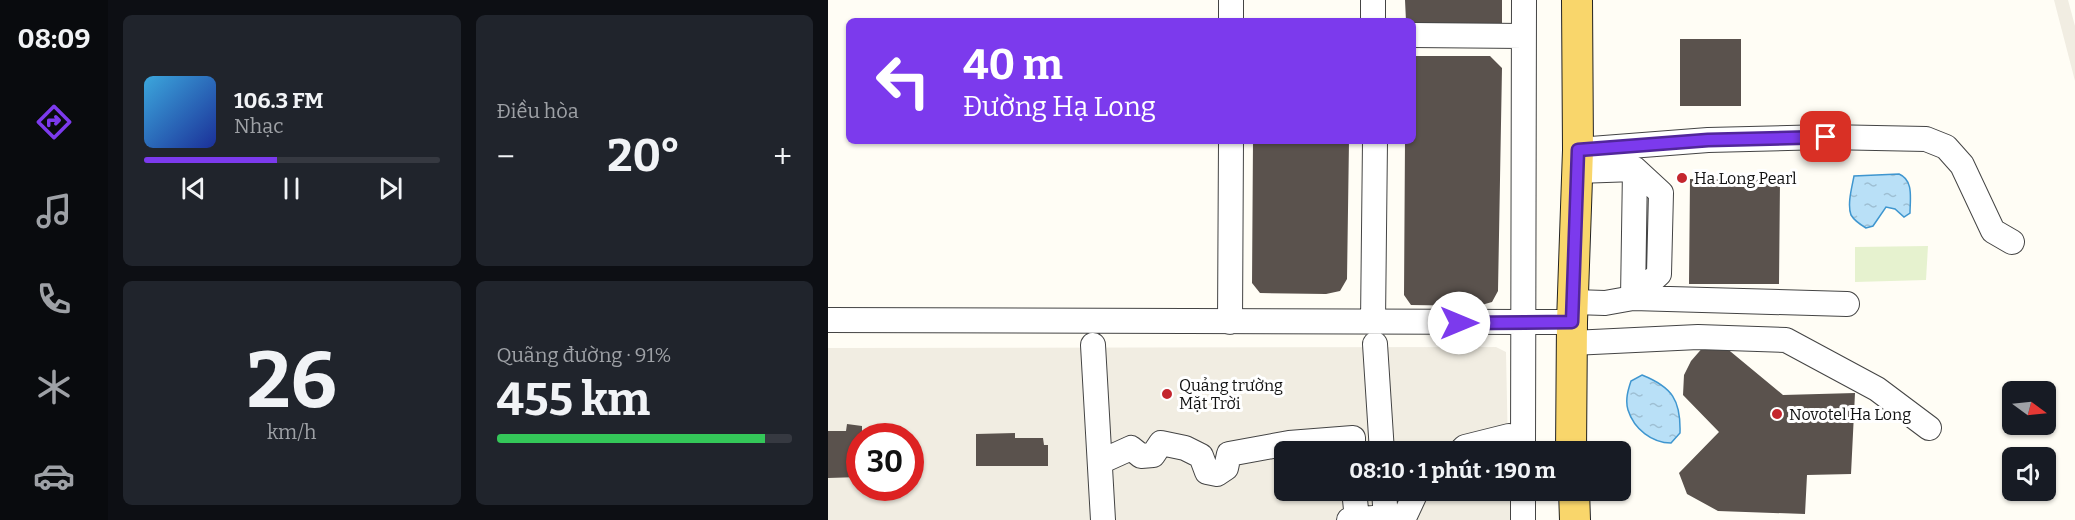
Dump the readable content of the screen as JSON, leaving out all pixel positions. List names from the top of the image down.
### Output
{
  "places": ["Ha Long Pearl", "Quảng trường Mặt Trời", "Novotel Ha Long"],
  "north": "right",
  "page": {
    "tabs": "08:09",
    "tile": [
      "Điều hòa",
      ["26", "km/h"],
      ["Quãng đường · 91%", "455 km"]
    ],
    "turn": ["40 m", "Đường Hạ Long"],
    "song": ["106.3 FM", "Nhạc"],
    "heat": ["−", "20°", "+"],
    "limit": "30",
    "trip": "08:10 · 1 phút · 190 m"
  }
}
